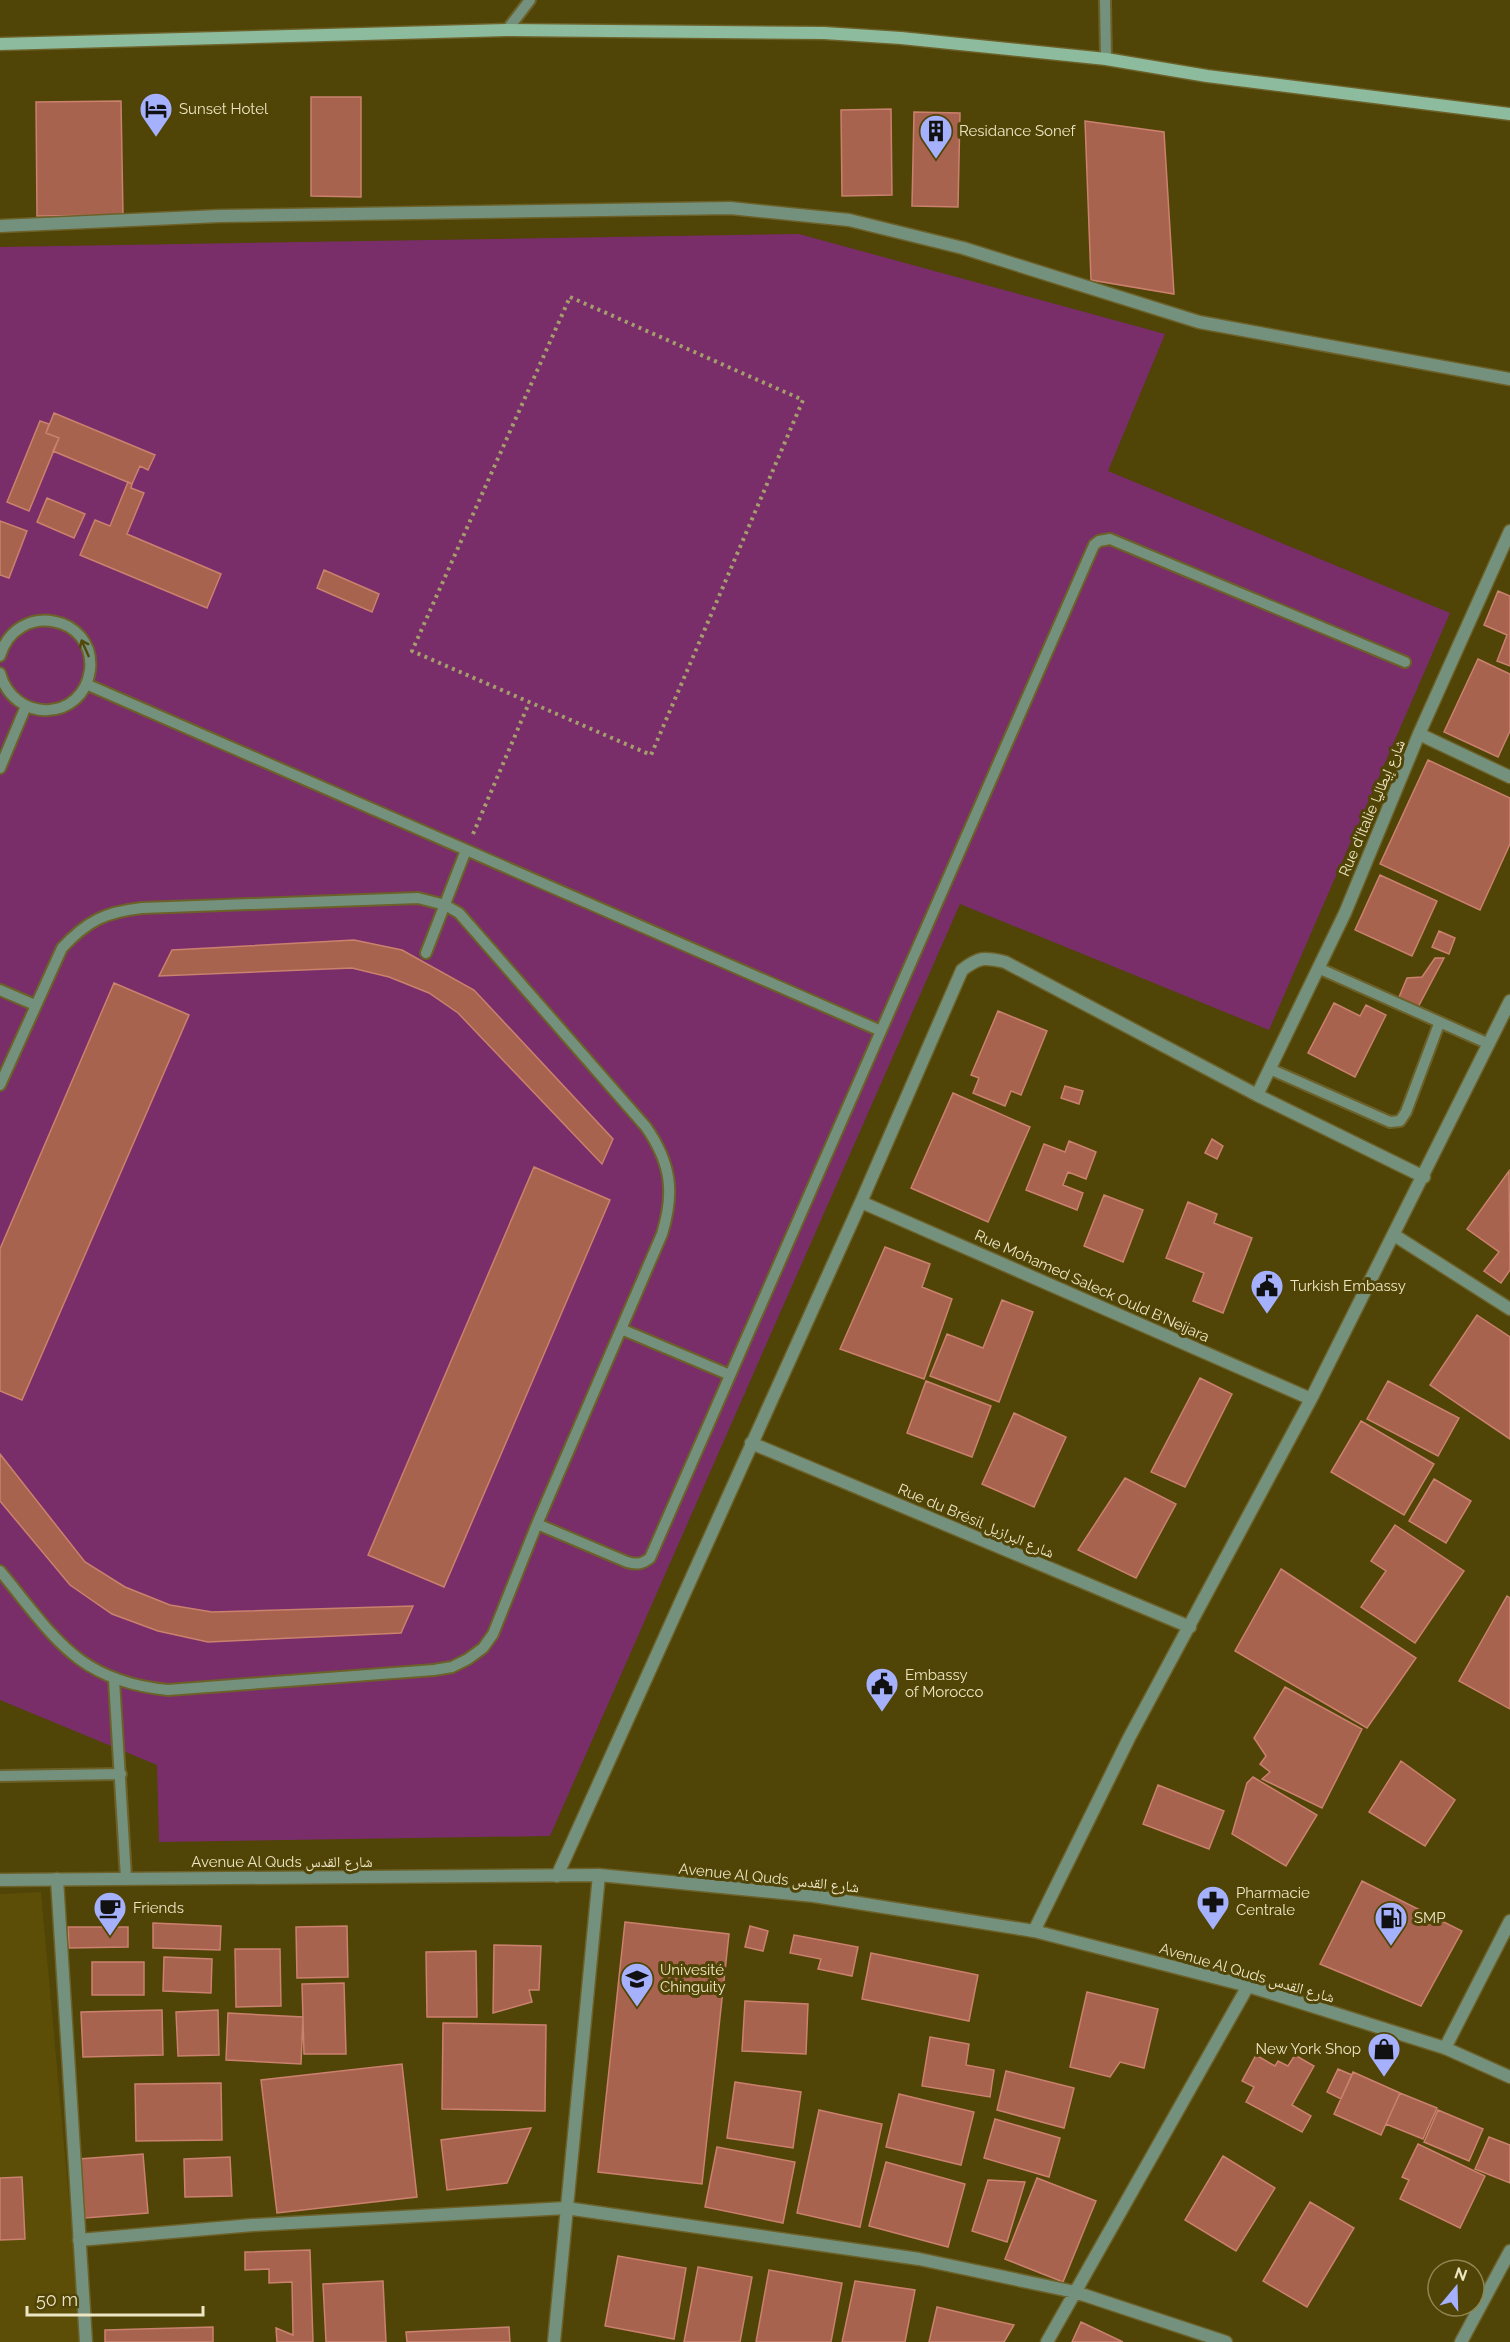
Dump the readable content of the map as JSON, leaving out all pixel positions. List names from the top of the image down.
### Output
{
  "streets": {
    "street": [
      "Rue d'Italie شارع إيطاليا",
      "Rue Mohamed Saleck Ould B'Neijara",
      "Rue du Brésil شارع البرازيل",
      "Avenue Al Quds شارع القدس"
    ]
  },
  "places": {
    "hotel": ["Sunset Hotel"],
    "building": ["Residance Sonef"],
    "public building": ["Turkish Embassy", "Embassy of Morocco"],
    "pharmacy": ["Pharmacie Centrale"],
    "cafe": ["Friends"],
    "fuel station": ["SMP"],
    "school or university": ["Univesité Chinguity"],
    "shop": ["New York Shop"]
  },
  "scale_bar": "50 m",
  "north": "top"
}
